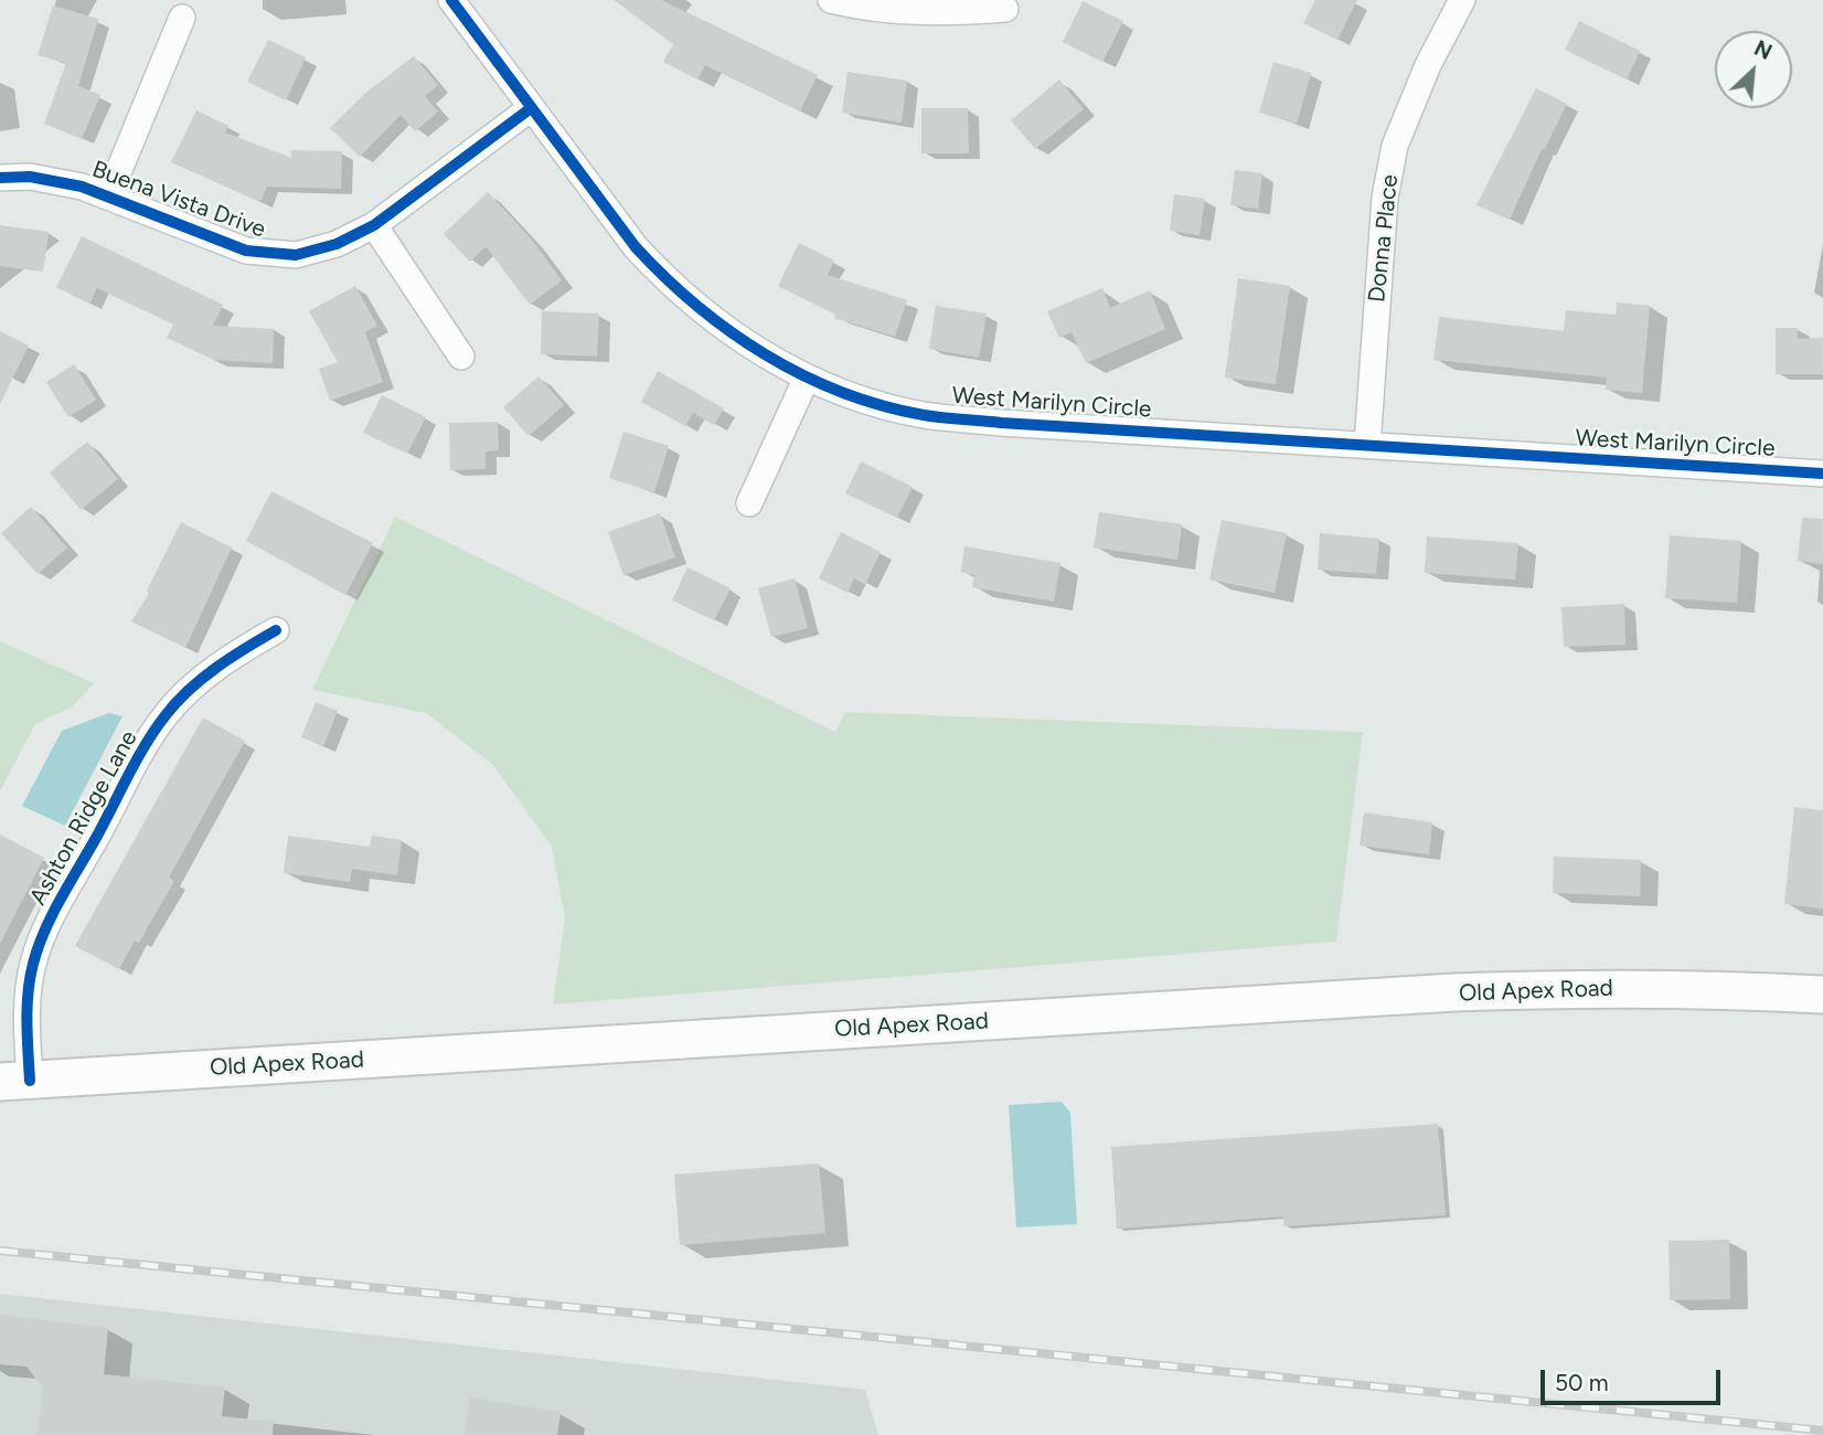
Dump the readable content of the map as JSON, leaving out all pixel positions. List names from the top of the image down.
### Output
{
  "streets": {
    "main road": ["Old Apex Road"],
    "street": [
      "Buena Vista Drive",
      "Donna Place",
      "West Marilyn Circle",
      "Ashton Ridge Lane"
    ]
  },
  "crossings": [
    ["Buena Vista Drive", "West Marilyn Circle"],
    ["Donna Place", "West Marilyn Circle"],
    ["Ashton Ridge Lane", "Old Apex Road"]
  ],
  "scale_bar": "50 m",
  "north": "top right"
}
